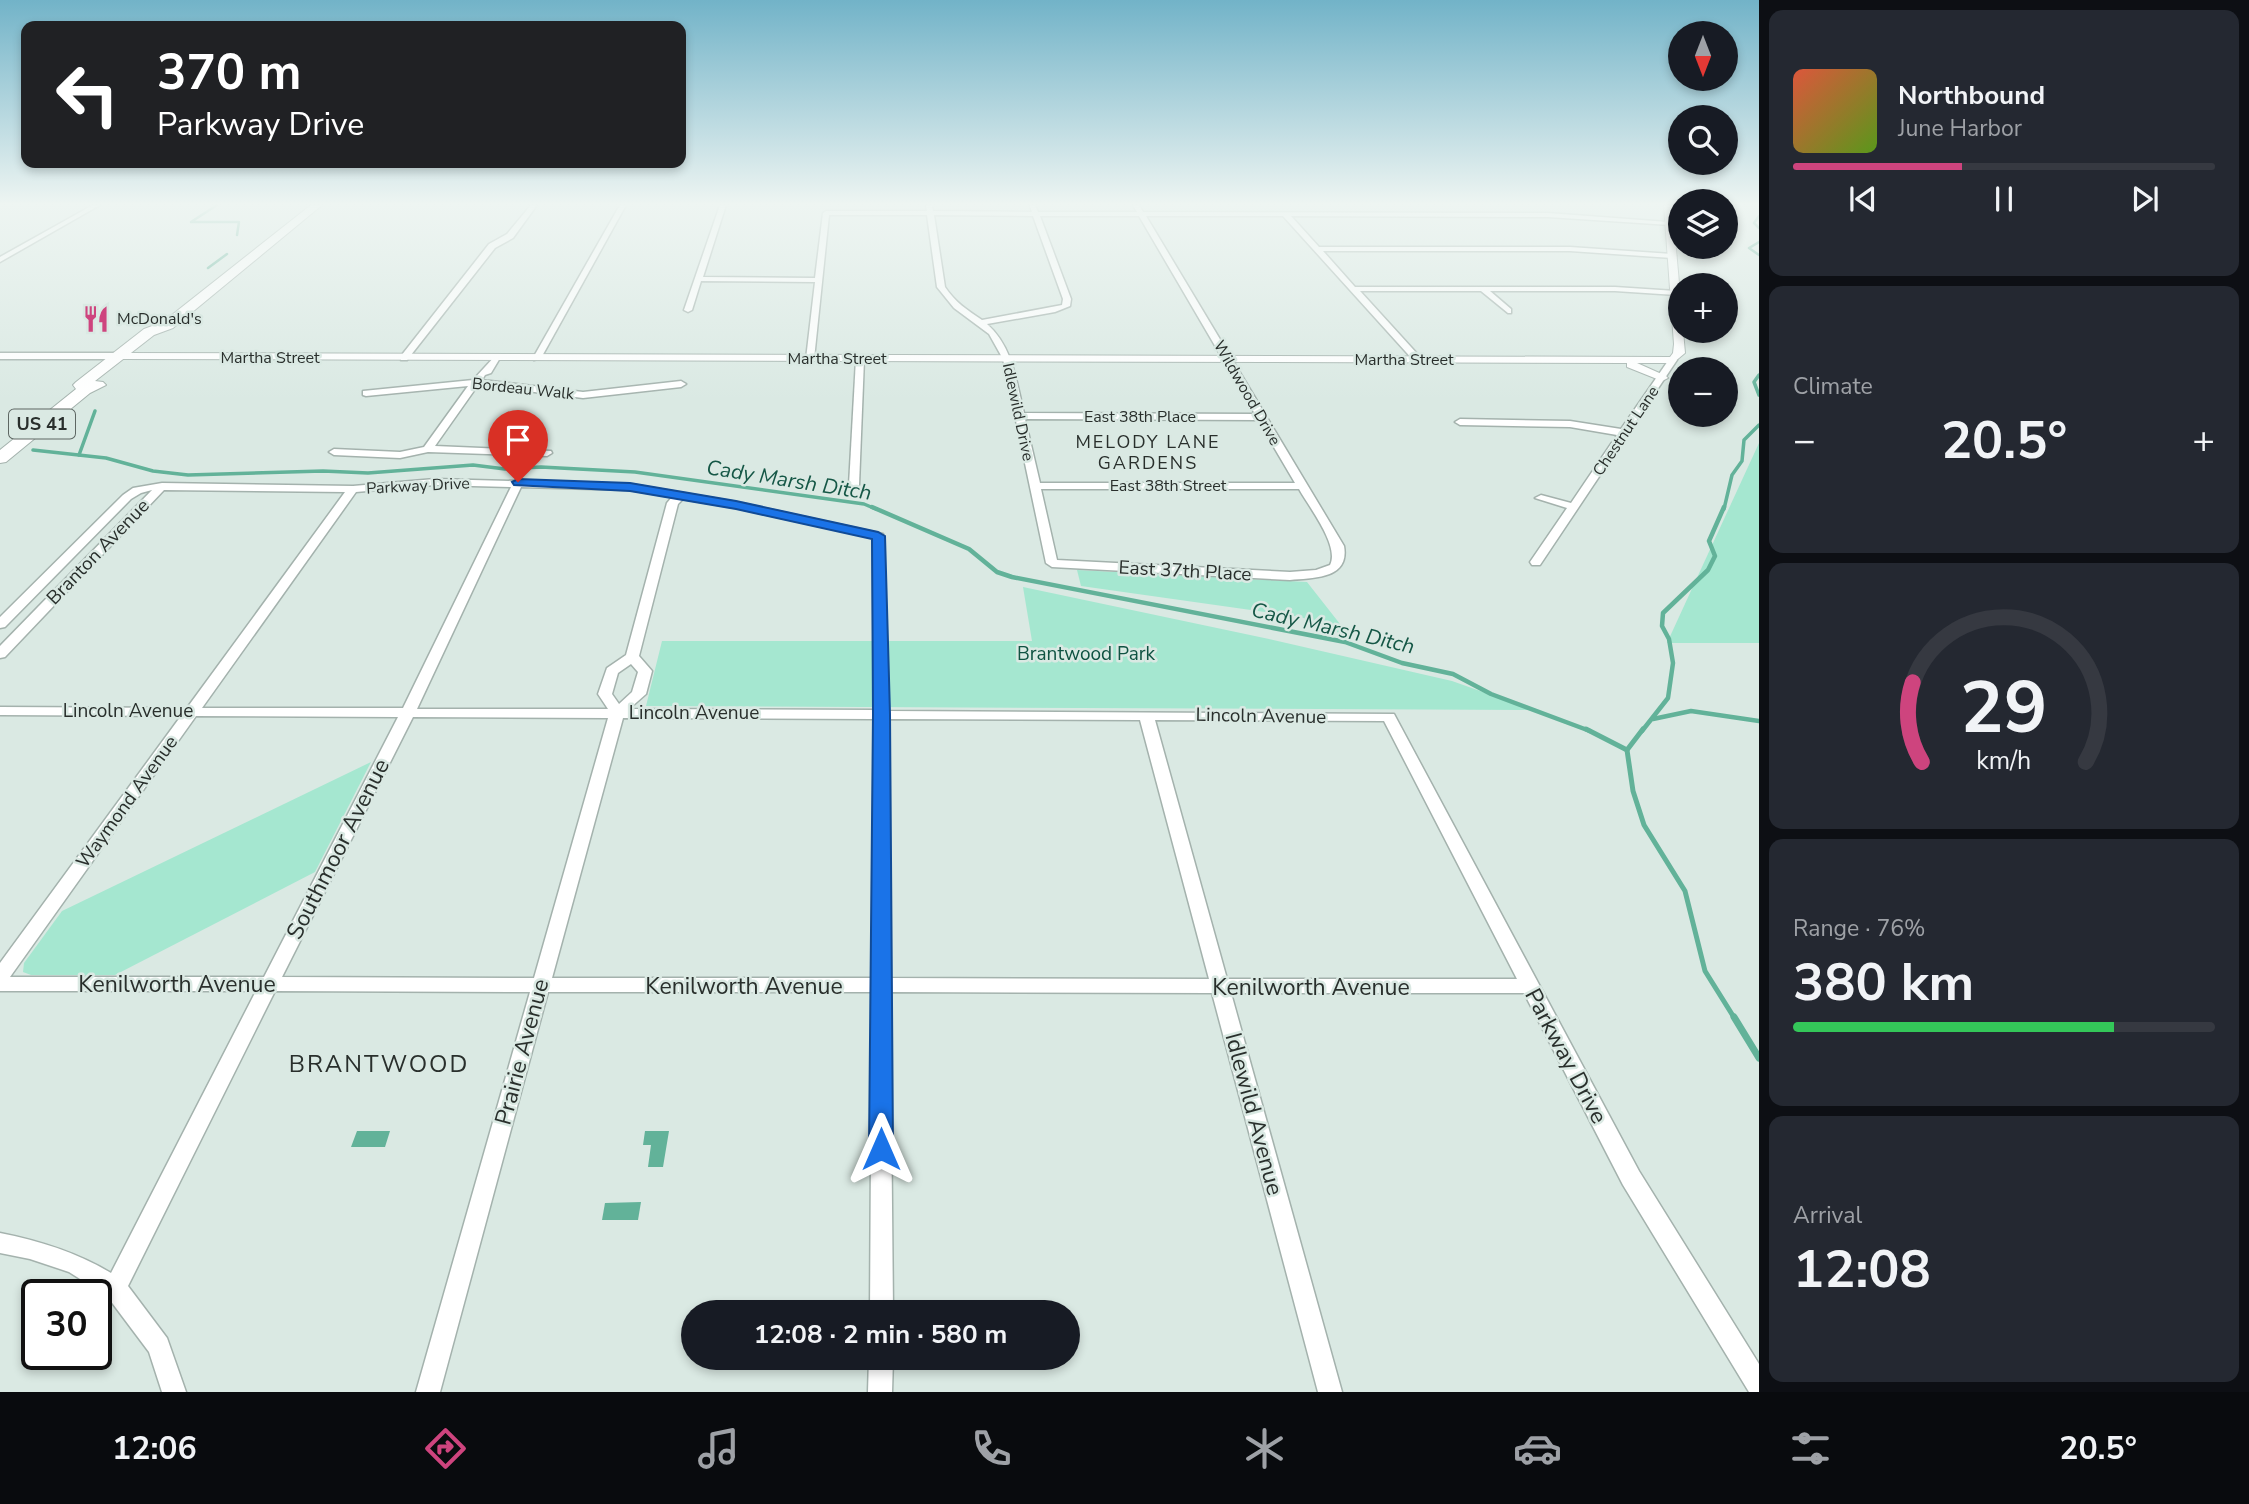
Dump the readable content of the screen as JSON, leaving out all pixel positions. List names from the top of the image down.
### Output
{
  "streets": {
    "highway": ["US 41"],
    "street": [
      "Martha Street",
      "Bordeau Walk",
      "Wildwood Drive",
      "Idlewild Drive",
      "East 38th Place",
      "Chestnut Lane",
      "Parkway Drive",
      "East 38th Street",
      "Branton Avenue",
      "East 37th Place",
      "Lincoln Avenue",
      "Waymond Avenue",
      "Southmoor Avenue",
      "Kenilworth Avenue",
      "Prairie Avenue",
      "Idlewild Avenue"
    ]
  },
  "crossings": [
    ["Martha Street", "Wildwood Drive"],
    ["Martha Street", "Idlewild Drive"],
    ["Martha Street", "US 41"],
    ["Wildwood Drive", "East 38th Place"],
    ["Wildwood Drive", "East 38th Street"],
    ["Wildwood Drive", "East 37th Place"],
    ["Idlewild Drive", "East 38th Place"],
    ["Idlewild Drive", "East 38th Street"],
    ["Idlewild Drive", "East 37th Place"],
    ["Parkway Drive", "Branton Avenue"],
    ["Parkway Drive", "Lincoln Avenue"],
    ["Parkway Drive", "Waymond Avenue"],
    ["Parkway Drive", "Southmoor Avenue"],
    ["Parkway Drive", "Kenilworth Avenue"],
    ["Lincoln Avenue", "Waymond Avenue"],
    ["Lincoln Avenue", "Southmoor Avenue"],
    ["Lincoln Avenue", "Prairie Avenue"],
    ["Lincoln Avenue", "Idlewild Avenue"],
    ["Southmoor Avenue", "Kenilworth Avenue"],
    ["Kenilworth Avenue", "Prairie Avenue"],
    ["Kenilworth Avenue", "Idlewild Avenue"]
  ],
  "districts": ["MELODY LANE GARDENS", "BRANTWOOD"],
  "water": ["Cady Marsh Ditch"],
  "parks": ["Brantwood Park"],
  "places": {
    "restaurant": ["McDonald's"]
  },
  "north": "bottom",
  "page": {
    "map_buttons": ["+", "−"],
    "turn": ["370 m", "Parkway Drive"],
    "song": ["Northbound", "June Harbor"],
    "tile": [
      "Climate",
      ["Range · 76%", "380 km"],
      ["Arrival", "12:08"]
    ],
    "heat": ["−", "20.5°", "+"],
    "limit": "30",
    "trip": "12:08 · 2 min · 580 m",
    "tabs": ["12:06", "20.5°"],
    "gauge": ["29", "km/h"]
  }
}
